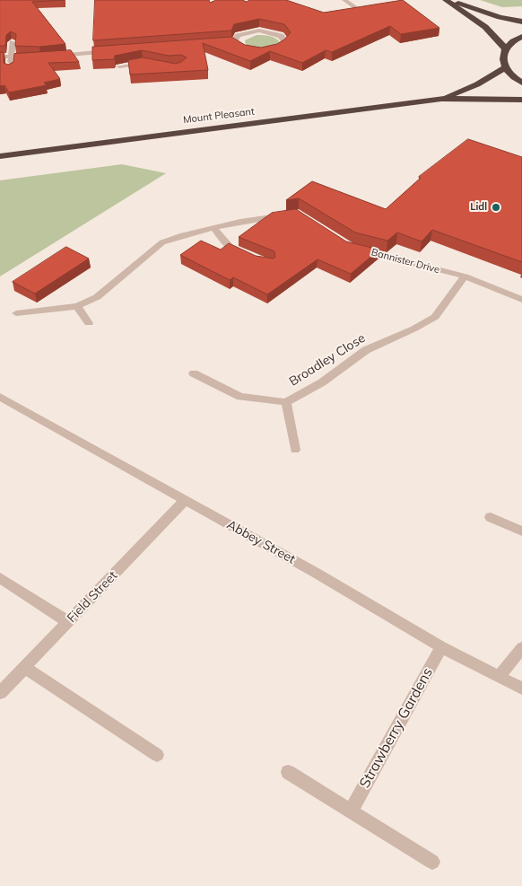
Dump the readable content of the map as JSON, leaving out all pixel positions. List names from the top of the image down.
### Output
{
  "streets": {
    "highway": ["Mount Pleasant"],
    "street": [
      "Bannister Drive",
      "Broadley Close",
      "Abbey Street",
      "Field Street",
      "Strawberry Gardens"
    ]
  },
  "crossings": [
    ["Bannister Drive", "Broadley Close"],
    ["Abbey Street", "Field Street"],
    ["Abbey Street", "Strawberry Gardens"]
  ],
  "places": ["Lidl"]
}
